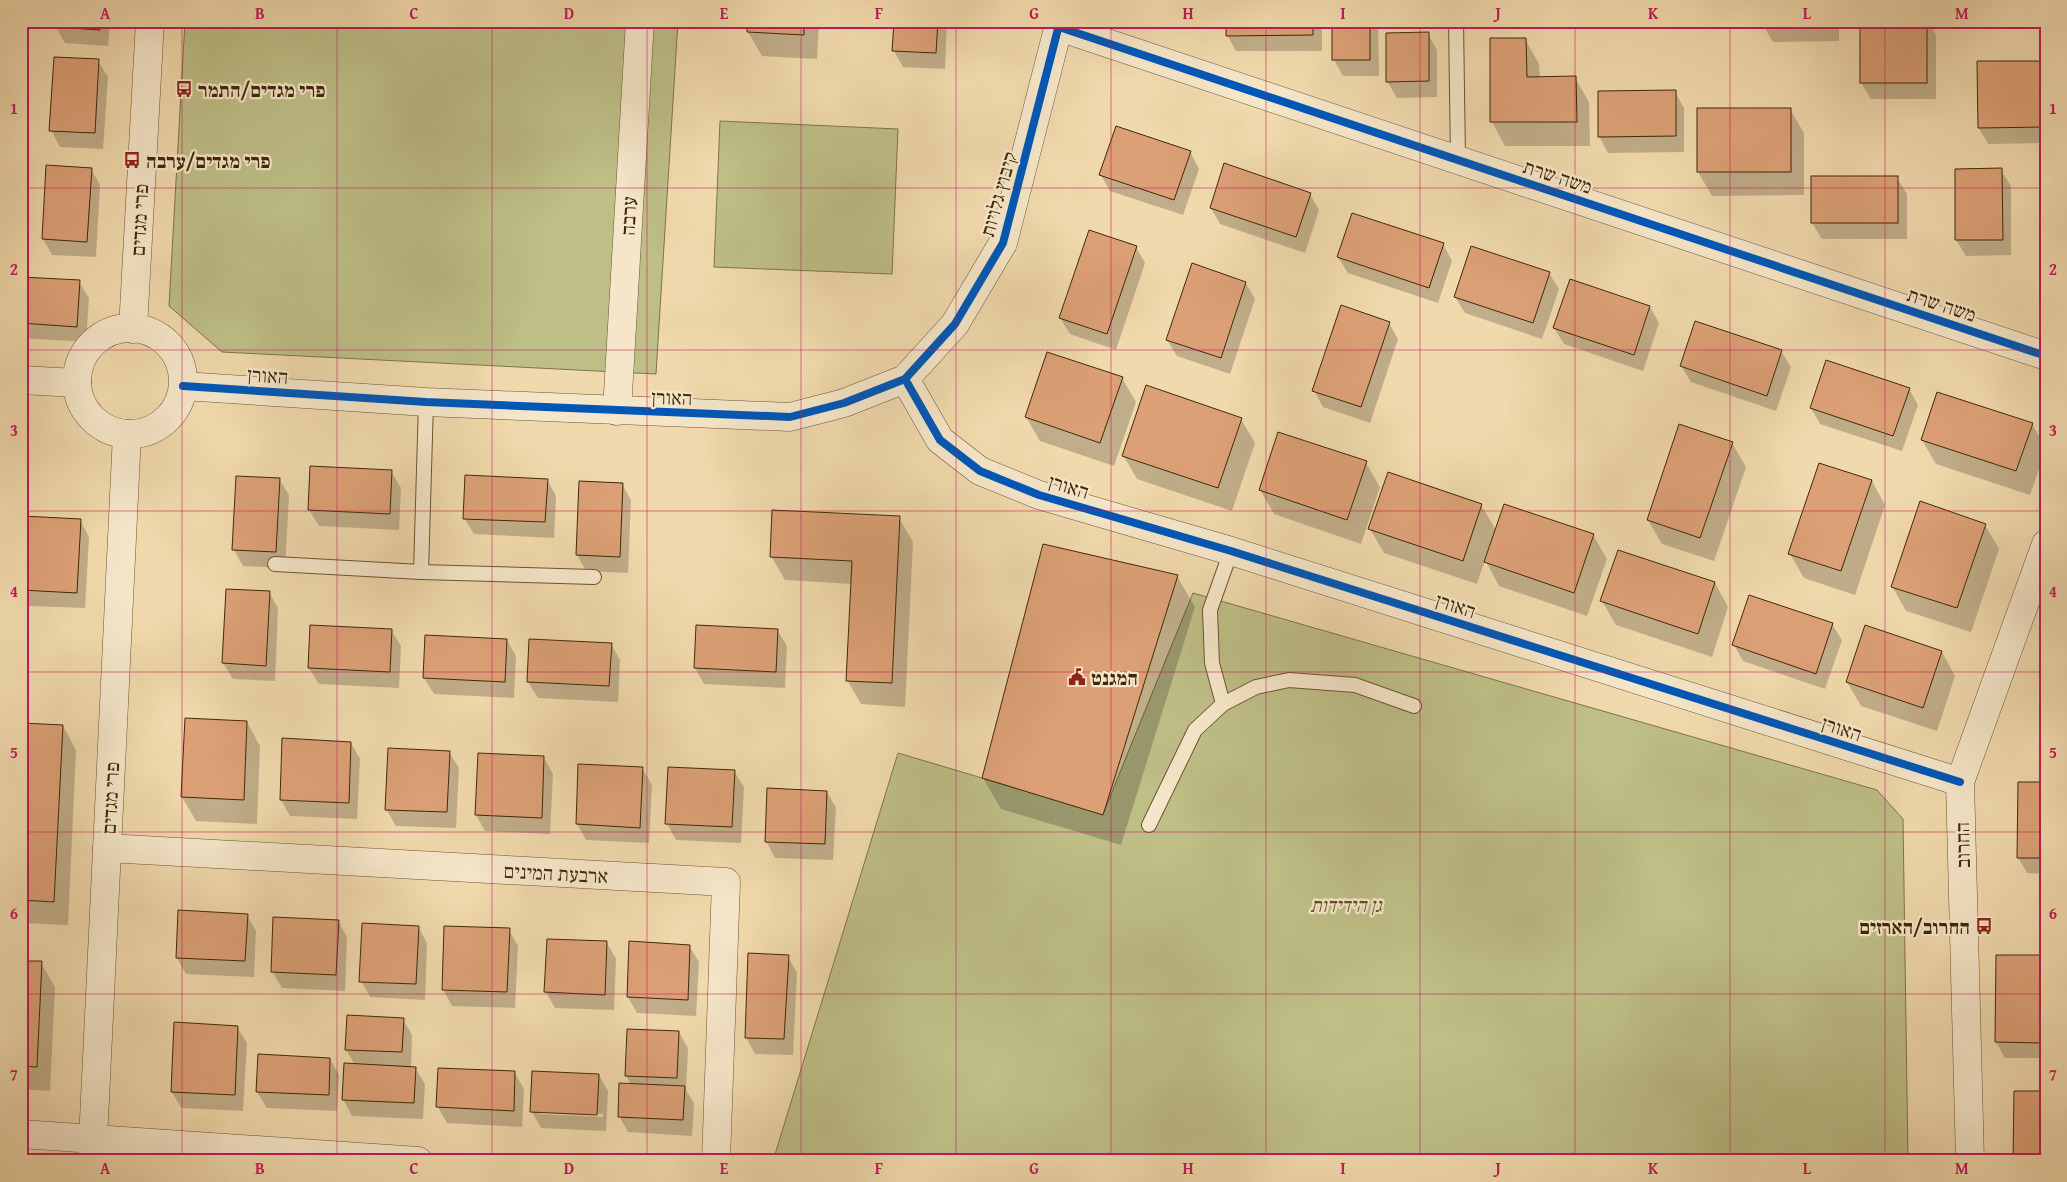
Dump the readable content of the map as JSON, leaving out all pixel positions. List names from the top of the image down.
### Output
{
  "streets": {
    "street": [
      "משה שרת",
      "קיבוץ גלויות",
      "ערבה",
      "פרי מגדים",
      "האורן",
      "החרוב",
      "ארבעת המינים"
    ]
  },
  "crossings": [
    ["משה שרת", "קיבוץ גלויות"],
    ["קיבוץ גלויות", "האורן"],
    ["ערבה", "האורן"],
    ["פרי מגדים", "האורן"],
    ["פרי מגדים", "ארבעת המינים"],
    ["האורן", "החרוב"]
  ],
  "parks": ["גן הידידות"],
  "places": {
    "bus stop": ["פרי מגדים/התמר", "פרי מגדים/ערבה", "החרוב/הארזים"],
    "public building": ["המגנט"]
  },
  "grid": {
    "columns": [
      "A",
      "B",
      "C",
      "D",
      "E",
      "F",
      "G",
      "H",
      "I",
      "J",
      "K",
      "L",
      "M"
    ],
    "rows": [
      "1",
      "2",
      "3",
      "4",
      "5",
      "6",
      "7"
    ]
  }
}
